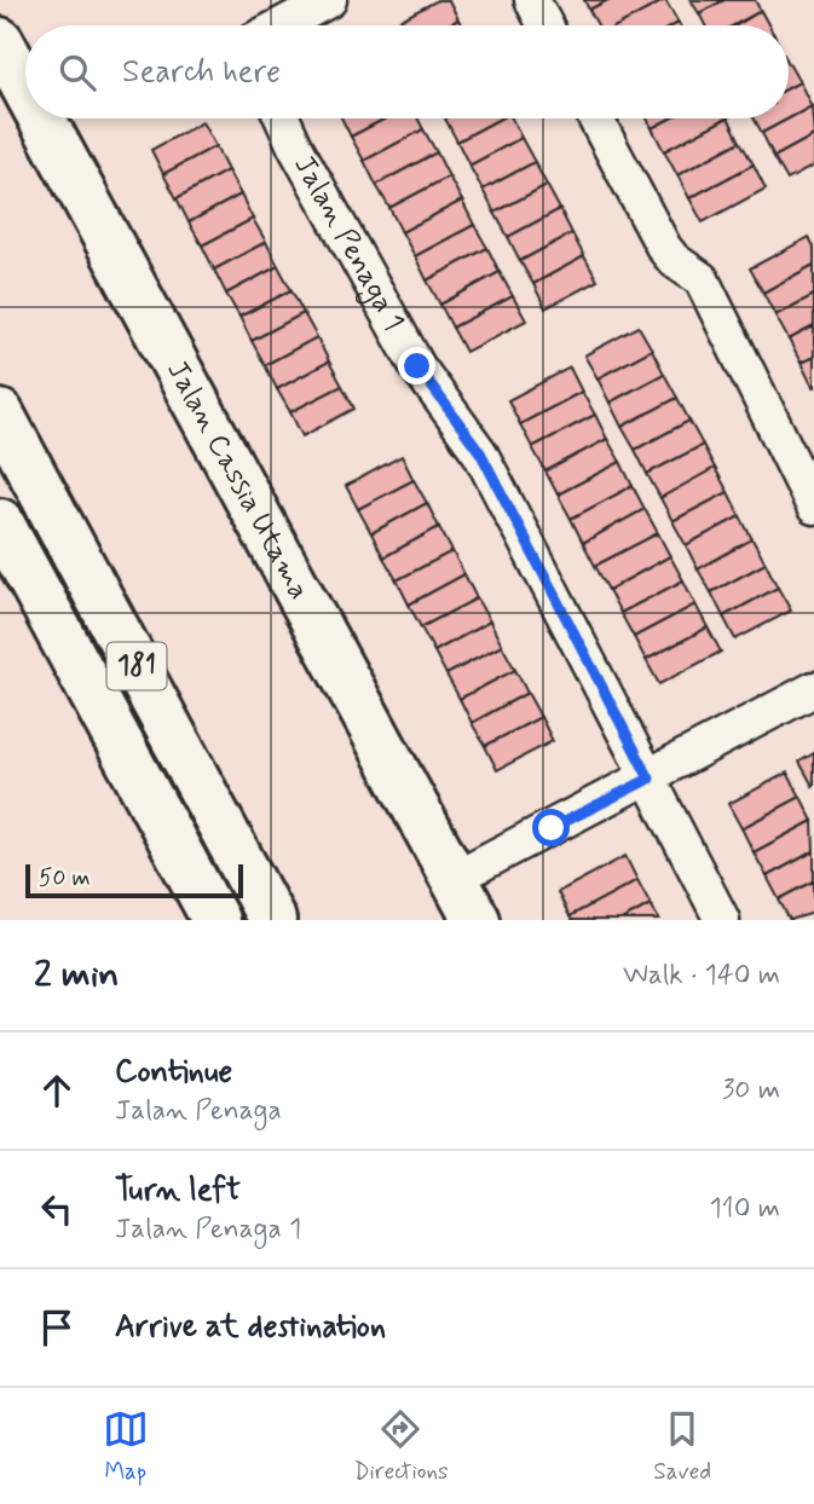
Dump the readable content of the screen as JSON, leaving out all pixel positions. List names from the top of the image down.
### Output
{
  "streets": {
    "main road": ["Jalan Cassia Utama", "181"],
    "street": ["Jalan Penaga 1"]
  },
  "scale_bar": "50 m",
  "page": {
    "search": "Search here",
    "scale": "50 m",
    "heading": ["2 min", "Walk · 140 m"],
    "list": [
      ["Continue", "Jalan Penaga", "30 m"],
      ["Turn left", "Jalan Penaga 1", "110 m"],
      "Arrive at destination"
    ],
    "nav": ["Map", "Directions", "Saved"]
  }
}
